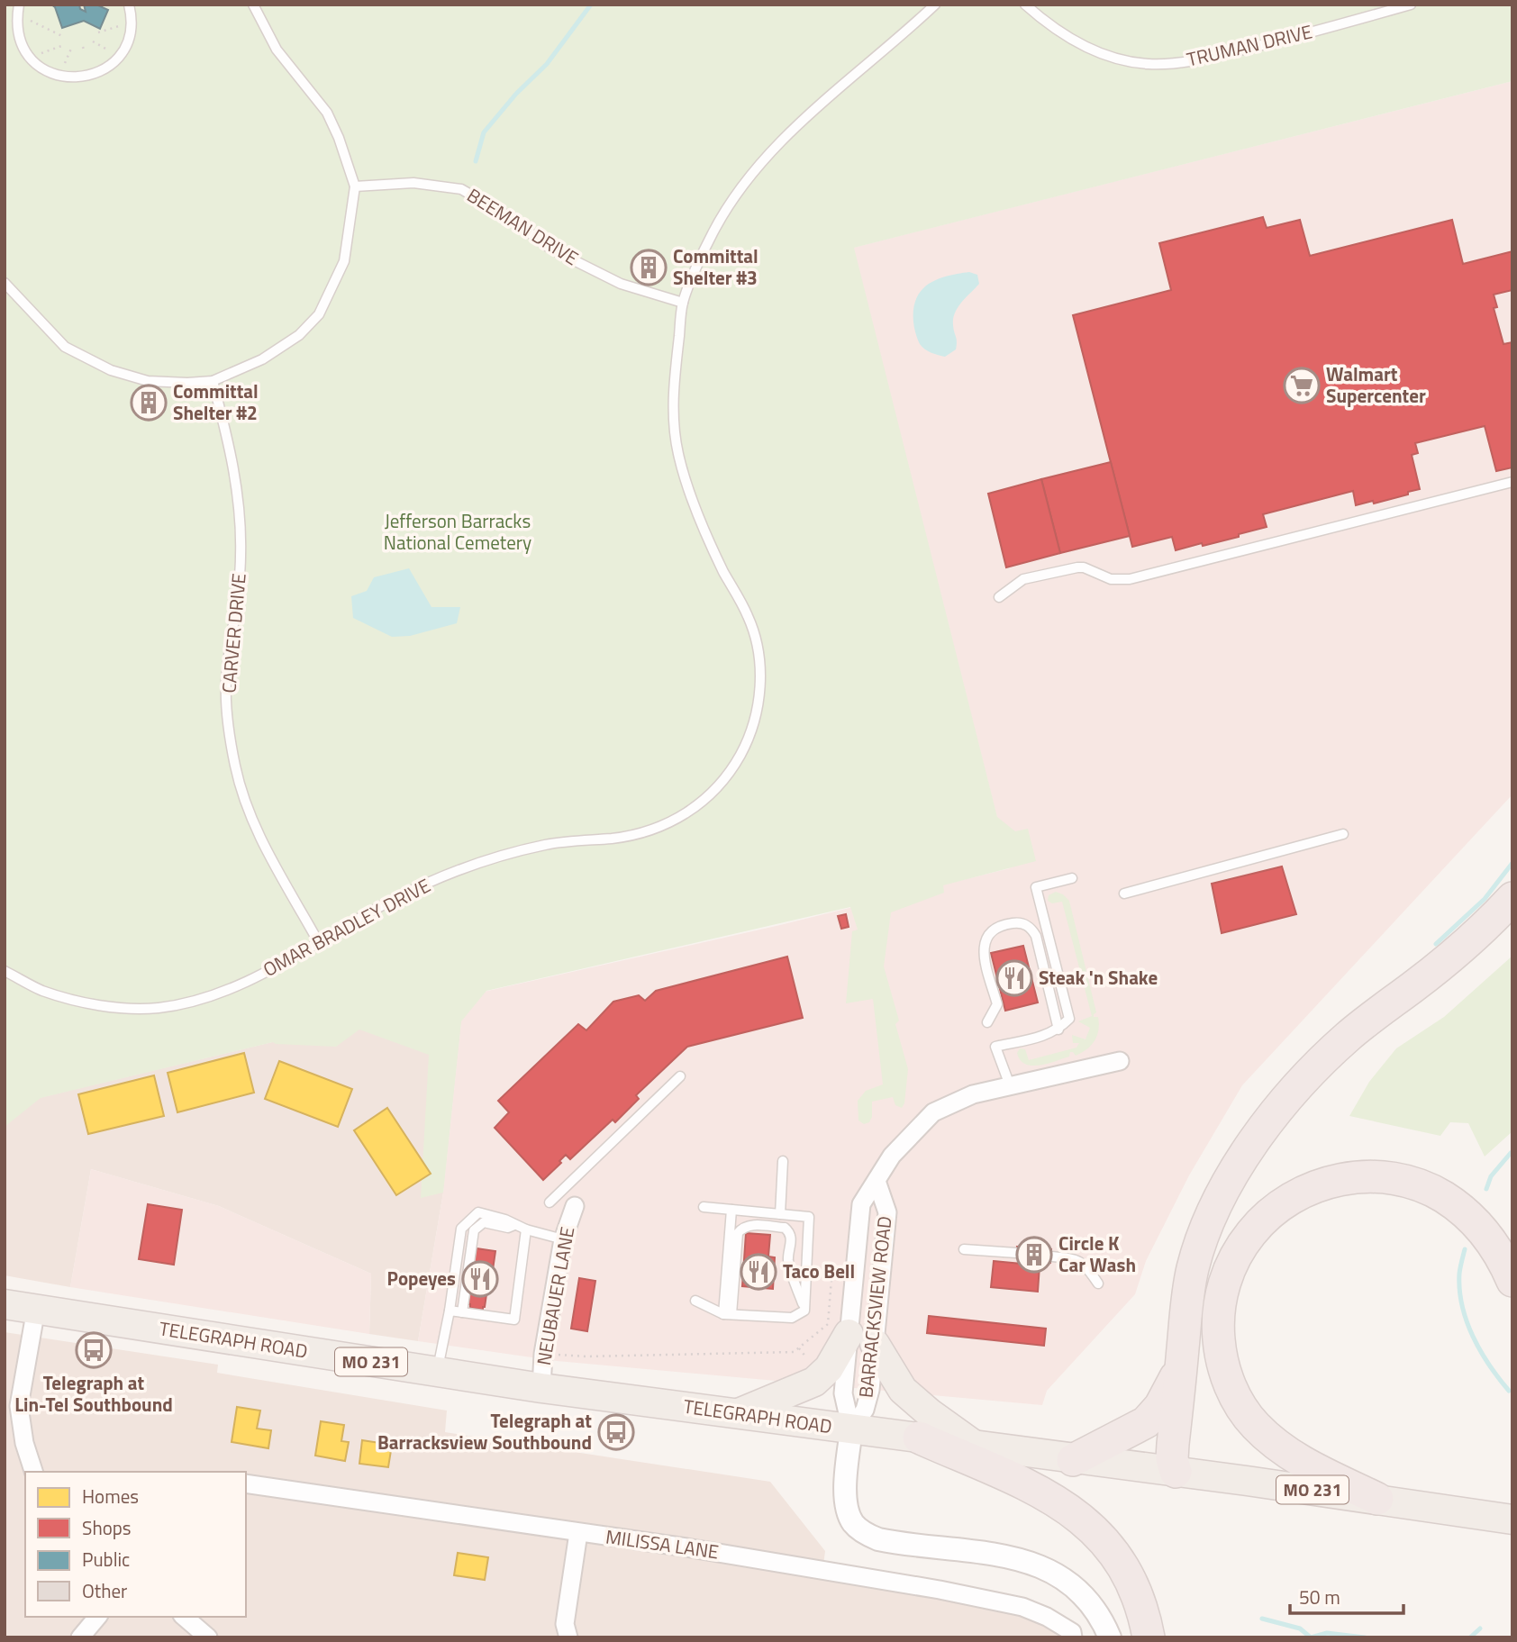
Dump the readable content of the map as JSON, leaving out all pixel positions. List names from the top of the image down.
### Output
{
  "streets": {
    "main road": ["TELEGRAPH ROAD", "MO 231"],
    "street": ["NEUBAUER LANE", "BARRACKSVIEW ROAD", "MILISSA LANE"],
    "lane": [
      "TRUMAN DRIVE",
      "BEEMAN DRIVE",
      "CARVER DRIVE",
      "OMAR BRADLEY DRIVE"
    ]
  },
  "crossings": [
    ["BEEMAN DRIVE", "OMAR BRADLEY DRIVE"],
    ["CARVER DRIVE", "OMAR BRADLEY DRIVE"],
    ["NEUBAUER LANE", "TELEGRAPH ROAD"],
    ["BARRACKSVIEW ROAD", "TELEGRAPH ROAD"]
  ],
  "parks": ["Jefferson Barracks National Cemetery"],
  "places": {
    "building": ["Committal Shelter #3", "Committal Shelter #2", "Circle K Car Wash"],
    "supermarket": ["Walmart Supercenter"],
    "restaurant": ["Steak 'n Shake", "Taco Bell", "Popeyes"],
    "bus stop": ["Telegraph at Lin-Tel Southbound", "Telegraph at Barracksview Southbound"]
  },
  "legend": [
    "Homes",
    "Shops",
    "Public",
    "Other"
  ],
  "scale_bar": "50 m"
}
